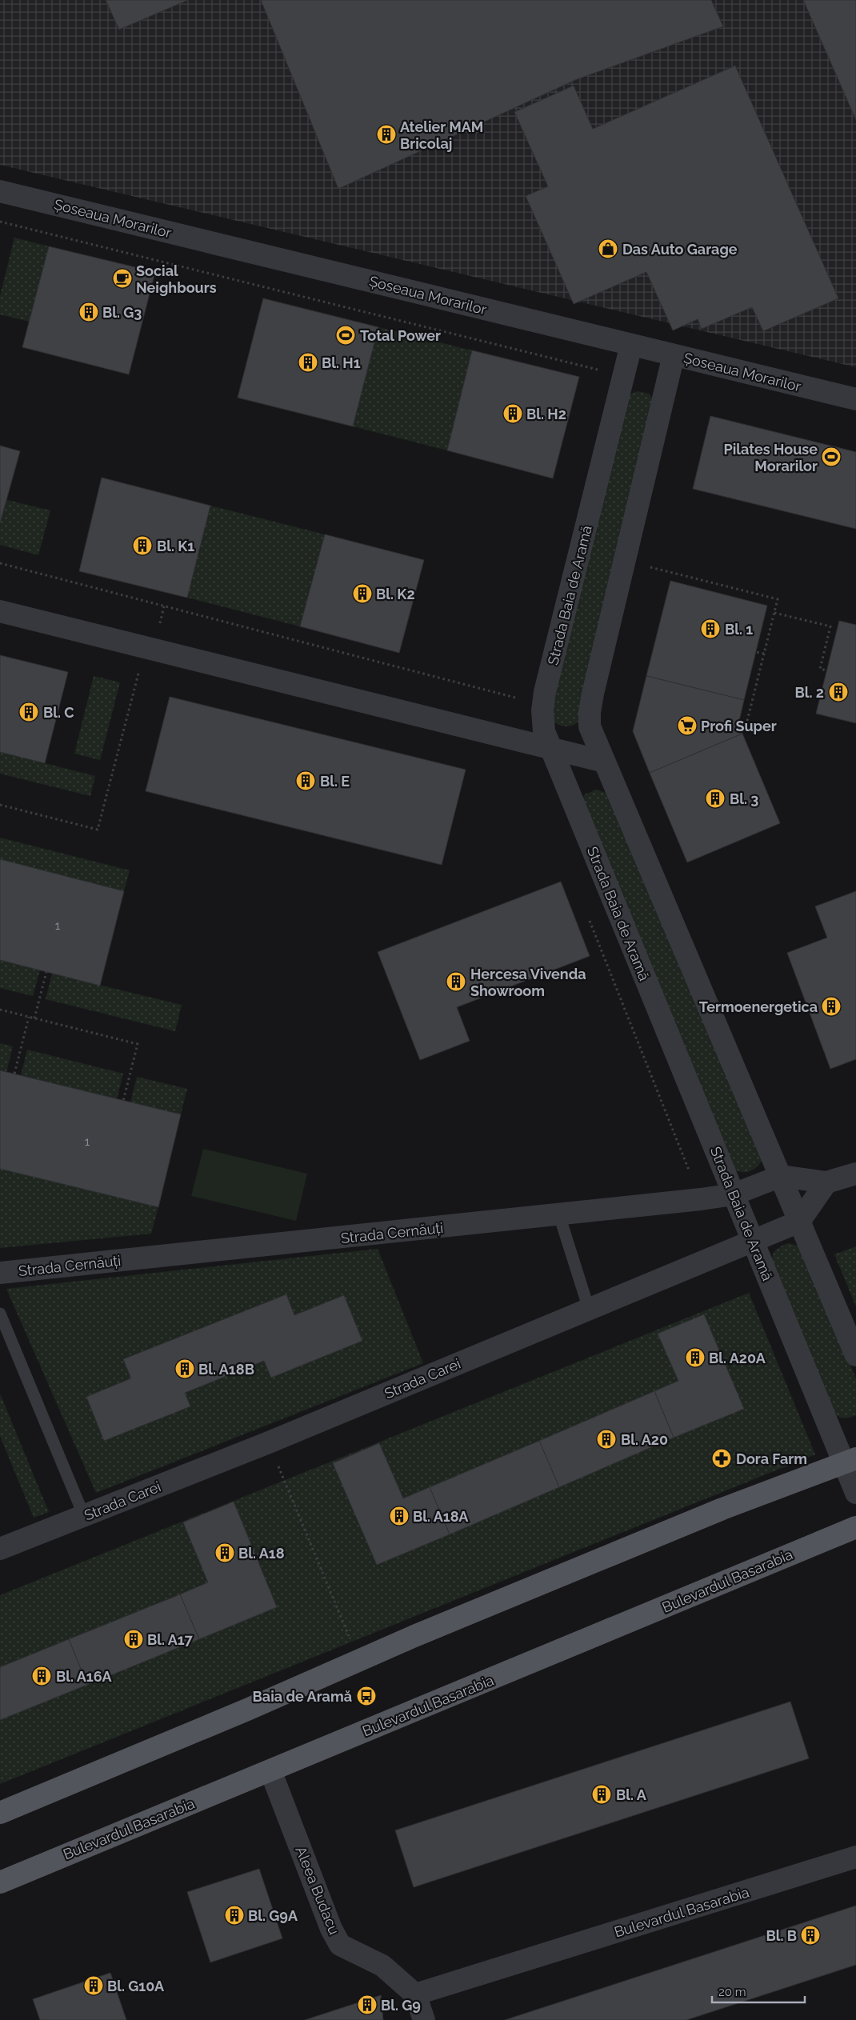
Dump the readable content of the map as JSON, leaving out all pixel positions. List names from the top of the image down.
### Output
{
  "streets": {
    "main road": ["Bulevardul Basarabia"],
    "street": [
      "Șoseaua Morarilor",
      "Strada Baia de Aramă",
      "Strada Cernăuți",
      "Strada Carei",
      "Aleea Budacu"
    ]
  },
  "crossings": [
    ["Șoseaua Morarilor", "Strada Baia de Aramă"],
    ["Strada Baia de Aramă", "Strada Cernăuți"],
    ["Strada Baia de Aramă", "Strada Carei"],
    ["Bulevardul Basarabia", "Aleea Budacu"]
  ],
  "places": {
    "building": [
      "Atelier MAM Bricolaj",
      "Bl. G3",
      "Bl. H1",
      "Bl. H2",
      "Bl. K1",
      "Bl. K2",
      "Bl. 1",
      "Bl. 2",
      "Bl. C",
      "Bl. E",
      "Bl. 3",
      "Hercesa Vivenda Showroom",
      "Termoenergetica",
      "Bl. A20A",
      "Bl. A18B",
      "Bl. A20",
      "Bl. A18A",
      "Bl. A18",
      "Bl. A17",
      "Bl. A16A",
      "Bl. A",
      "Bl. G9A",
      "Bl. B",
      "Bl. G10A",
      "Bl. G9"
    ],
    "shop": ["Das Auto Garage"],
    "cafe": ["Social Neighbours"],
    "sports": ["Total Power", "Pilates House Morarilor"],
    "supermarket": ["Profi Super"],
    "pharmacy": ["Dora Farm"],
    "bus stop": ["Baia de Aramă"]
  },
  "house_numbers": ["1", "1"],
  "scale_bar": "20 m"
}
